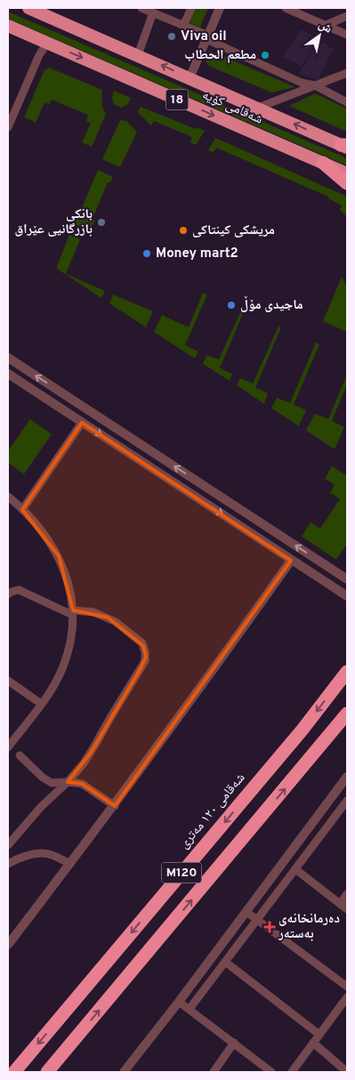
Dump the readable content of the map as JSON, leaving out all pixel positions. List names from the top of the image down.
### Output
{
  "streets": {
    "highway": [
      "18",
      "شەقامی کۆیە",
      "شەقامی ١٢٠ مەتری",
      "M120"
    ]
  },
  "places": {
    "other": [
      "Viva oil",
      "مطعم الحطاب",
      "بانکی بازرگانیی عێراق",
      "مریشکی کینتاکی",
      "Money mart2",
      "ماجیدی مۆڵ"
    ],
    "health": ["دەرمانخانەی بەستەر"]
  },
  "north": "top right"
}
